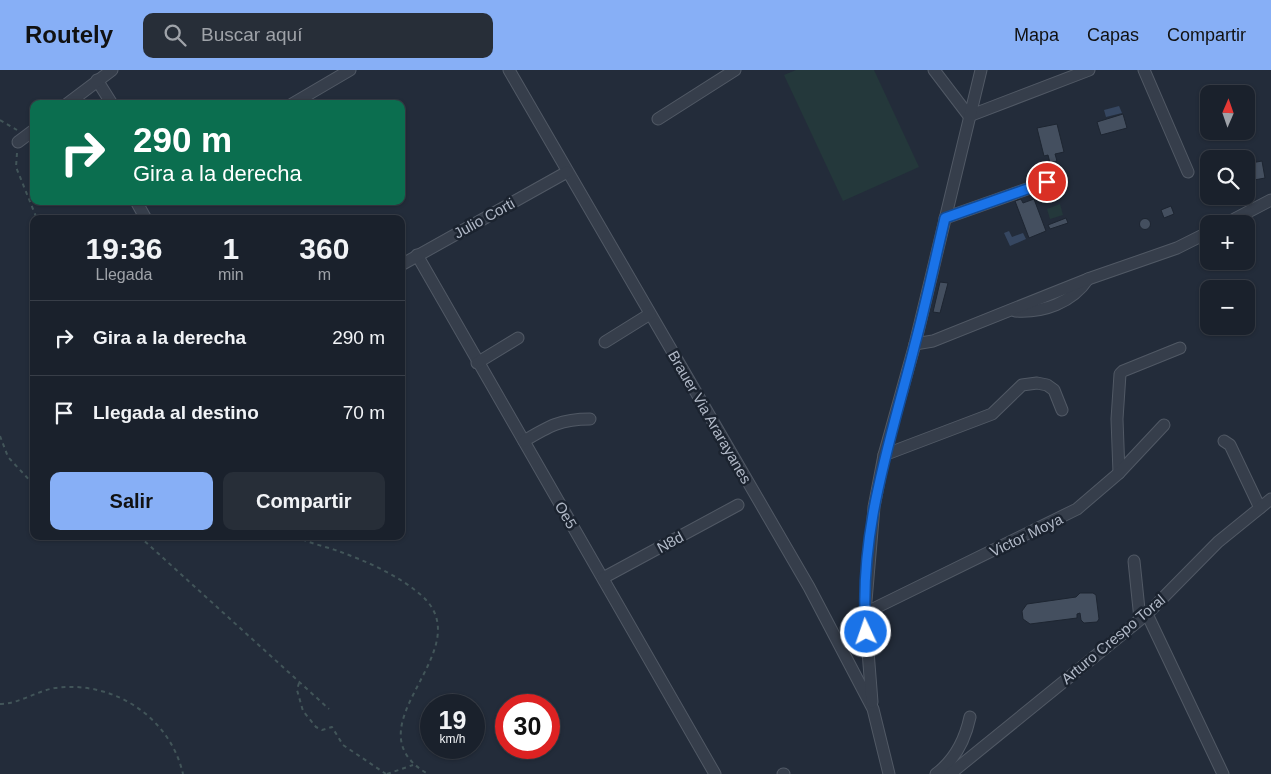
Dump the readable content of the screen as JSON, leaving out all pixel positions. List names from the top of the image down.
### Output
{
  "streets": {
    "street": [
      "Julio Corti",
      "Brauer Via Ararayanes",
      "Oe5",
      "Victor Moya",
      "N8d",
      "Arturo Crespo Toral"
    ]
  },
  "crossings": [
    ["Julio Corti", "Brauer Via Ararayanes"],
    ["Julio Corti", "Oe5"],
    ["Oe5", "N8d"]
  ],
  "north": "top",
  "page": {
    "header": "Routely",
    "search": "Buscar aquí",
    "nav": ["Mapa", "Capas", "Compartir"],
    "map_buttons": ["+", "−"],
    "turn": ["290 m", "Gira a la derecha"],
    "eta": [
      "19:36",
      "Llegada",
      "1",
      "min",
      "360",
      "m"
    ],
    "list": [
      {
        "name": "Gira a la derecha",
        "value": "290 m"
      },
      {
        "name": "Llegada al destino",
        "value": "70 m"
      }
    ],
    "buttons": ["Salir", "Compartir"],
    "speed": "19 km/h",
    "limit": "30"
  }
}
